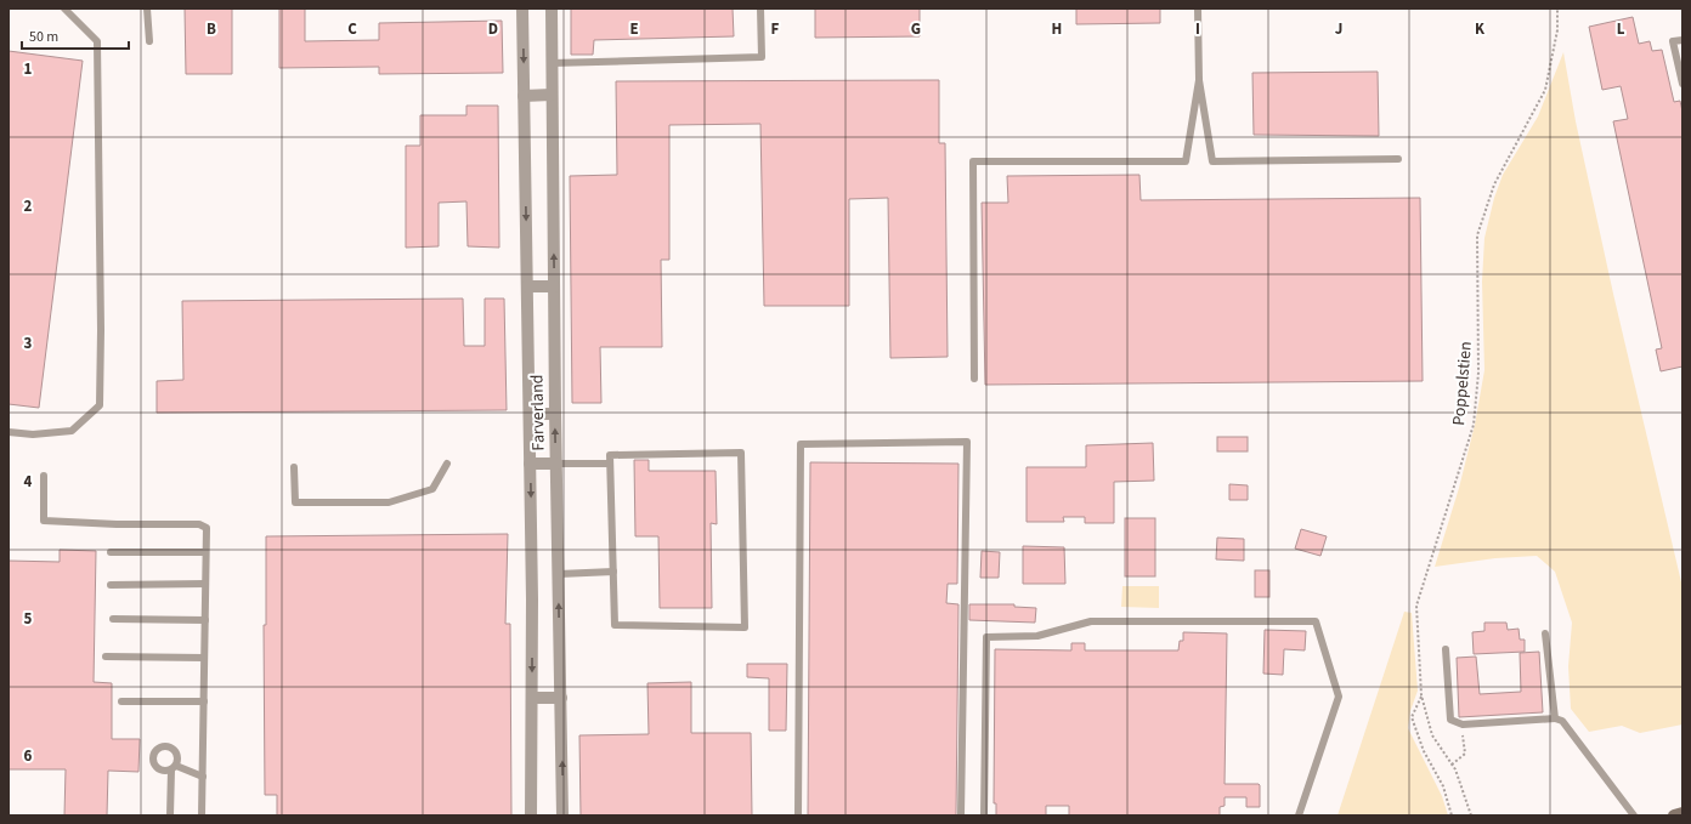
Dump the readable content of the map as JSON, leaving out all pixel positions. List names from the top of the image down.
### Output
{
  "streets": {
    "street": ["Farverland"],
    "path": ["Poppelstien"]
  },
  "scale_bar": "50 m",
  "grid": {
    "columns": [
      "B",
      "C",
      "D",
      "E",
      "F",
      "G",
      "H",
      "I",
      "J",
      "K",
      "L"
    ],
    "rows": [
      "1",
      "2",
      "3",
      "4",
      "5",
      "6"
    ]
  }
}
